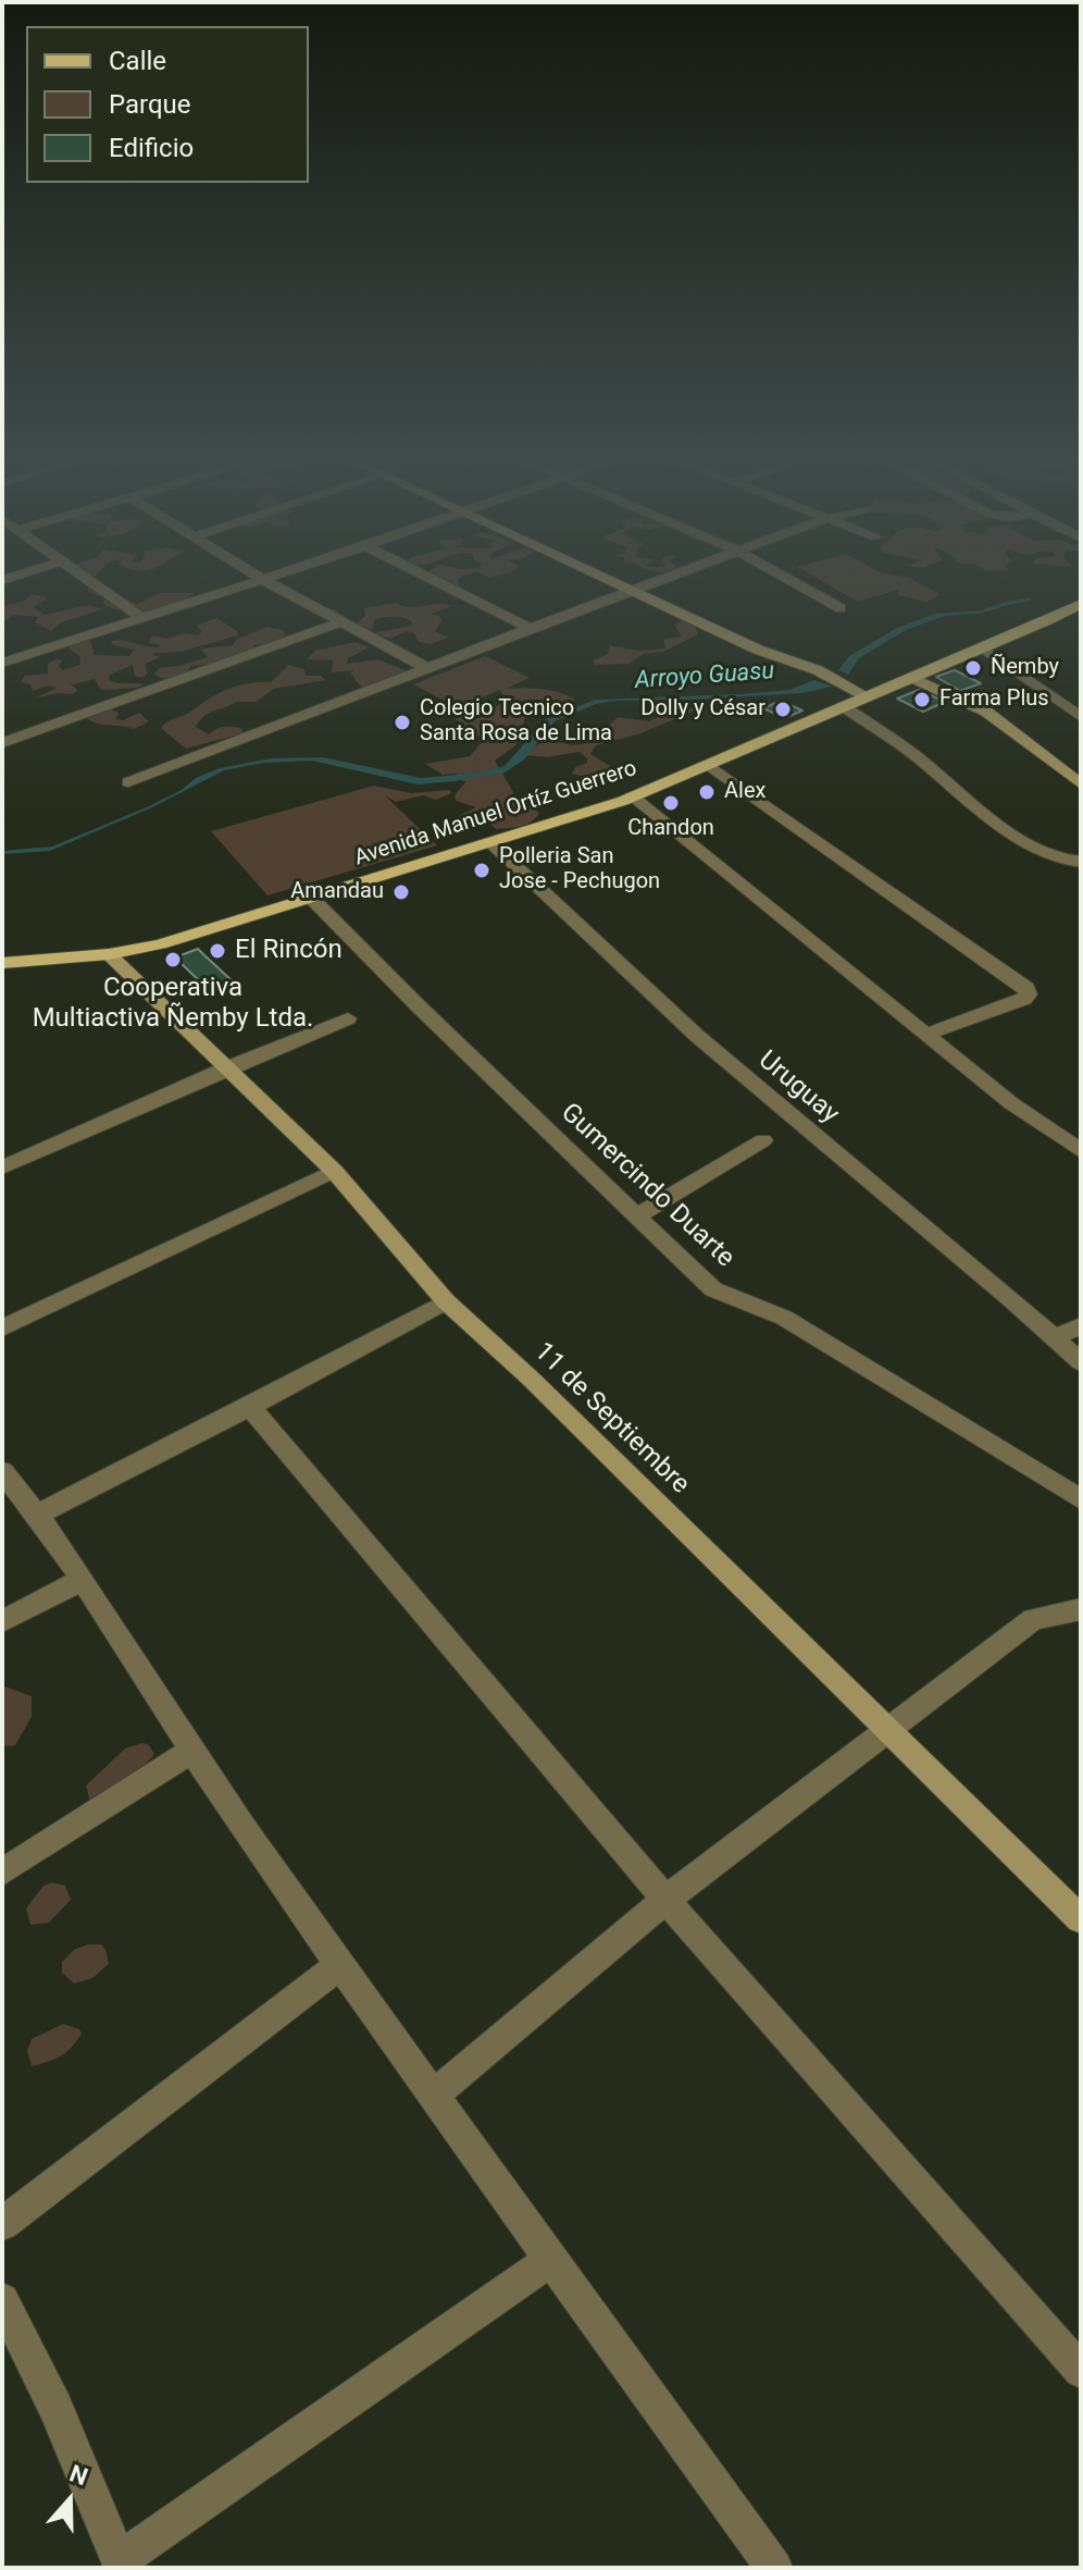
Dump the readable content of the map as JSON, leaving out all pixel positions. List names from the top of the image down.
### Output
{
  "streets": {
    "main road": ["Avenida Manuel Ortíz Guerrero"],
    "street": ["Uruguay", "Gumercindo Duarte", "11 de Septiembre"]
  },
  "crossings": [
    ["Avenida Manuel Ortíz Guerrero", "Uruguay"],
    ["Avenida Manuel Ortíz Guerrero", "Gumercindo Duarte"],
    ["Avenida Manuel Ortíz Guerrero", "11 de Septiembre"]
  ],
  "water": ["Arroyo Guasu"],
  "places": [
    "Ñemby",
    "Farma Plus",
    "Dolly y César",
    "Colegio Tecnico Santa Rosa de Lima",
    "Alex",
    "Chandon",
    "Polleria San Jose - Pechugon",
    "Amandau",
    "El Rincón",
    "Cooperativa Multiactiva Ñemby Ltda."
  ],
  "legend": ["Calle", "Parque", "Edificio"],
  "north": "top"
}
